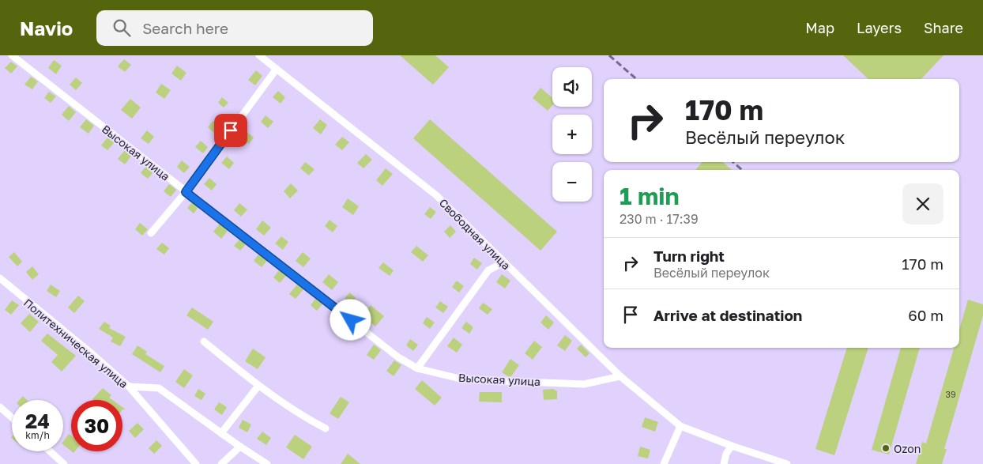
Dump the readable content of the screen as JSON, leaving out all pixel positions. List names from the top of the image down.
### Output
{
  "streets": {
    "street": ["Высокая улица", "Свободная улица", "Политехническая улица"]
  },
  "crossings": [
    ["Высокая улица", "Свободная улица"]
  ],
  "places": ["Ozon"],
  "house_numbers": ["39"],
  "page": {
    "header": "Navio",
    "search": "Search here",
    "nav": ["Map", "Layers", "Share"],
    "map_buttons": ["+", "−"],
    "turn": ["170 m", "Весёлый переулок"],
    "heading": ["1 min", "230 m · 17:39"],
    "list": [
      {
        "name": "Turn right",
        "note": "Весёлый переулок",
        "value": "170 m"
      },
      {
        "name": "Arrive at destination",
        "value": "60 m"
      }
    ],
    "speed": "24 km/h",
    "limit": "30"
  }
}
